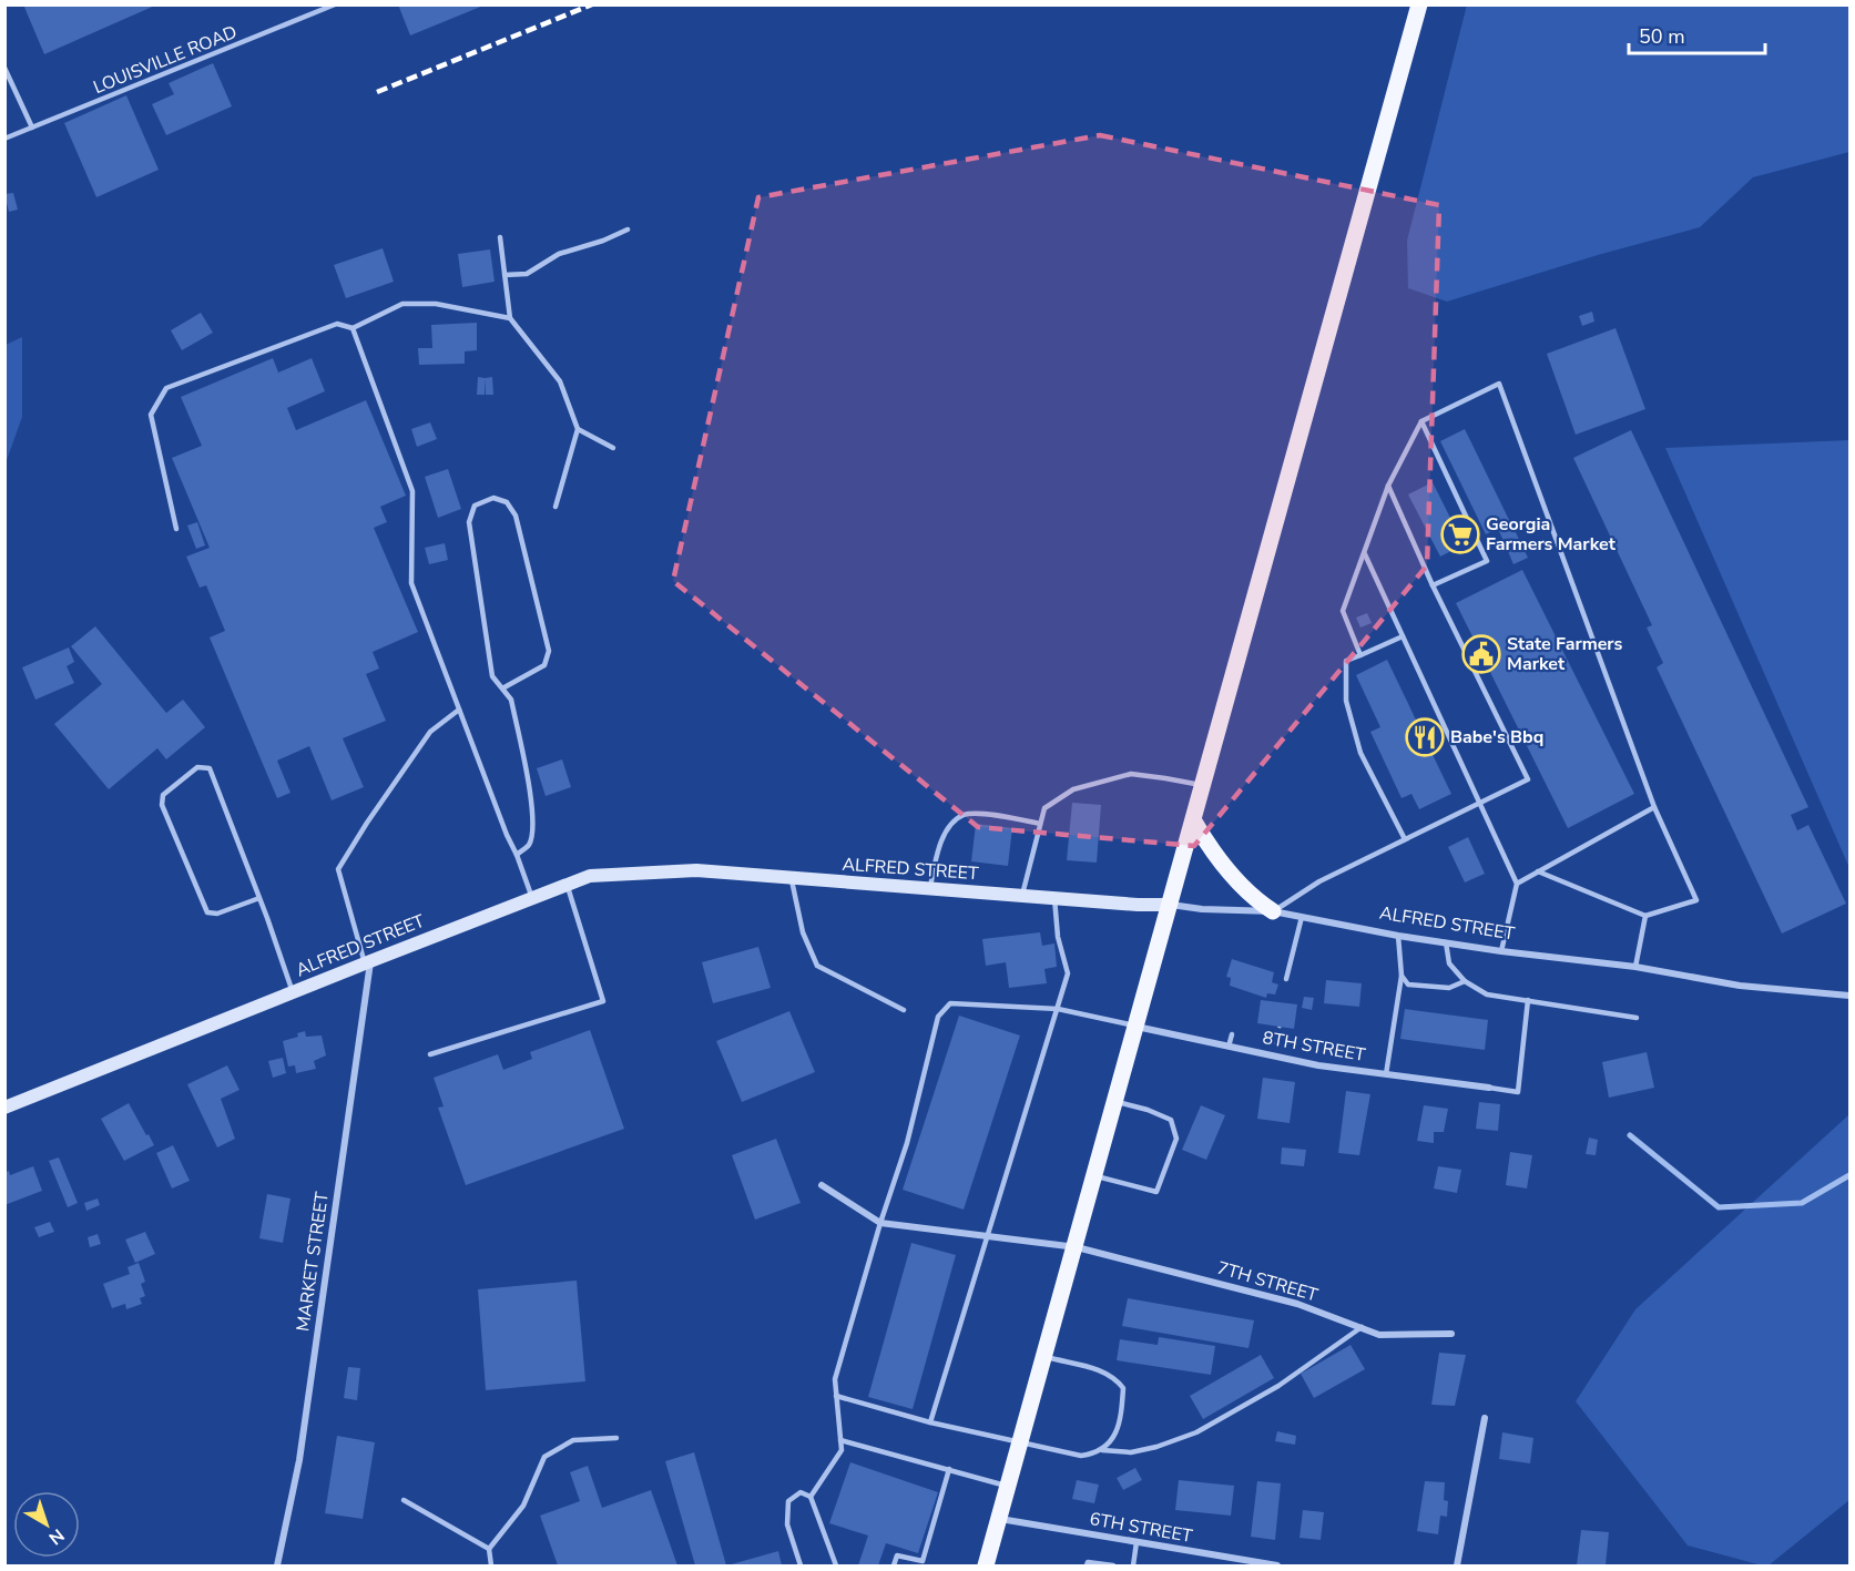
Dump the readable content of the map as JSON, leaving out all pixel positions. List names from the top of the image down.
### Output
{
  "streets": {
    "main road": ["ALFRED STREET"],
    "street": [
      "8TH STREET",
      "MARKET STREET",
      "7TH STREET",
      "6TH STREET"
    ],
    "lane": ["LOUISVILLE ROAD"]
  },
  "crossings": [
    ["ALFRED STREET", "MARKET STREET"]
  ],
  "places": {
    "supermarket": ["Georgia Farmers Market"],
    "public building": ["State Farmers Market"],
    "restaurant": ["Babe's Bbq"]
  },
  "scale_bar": "50 m",
  "north": "bottom right"
}
